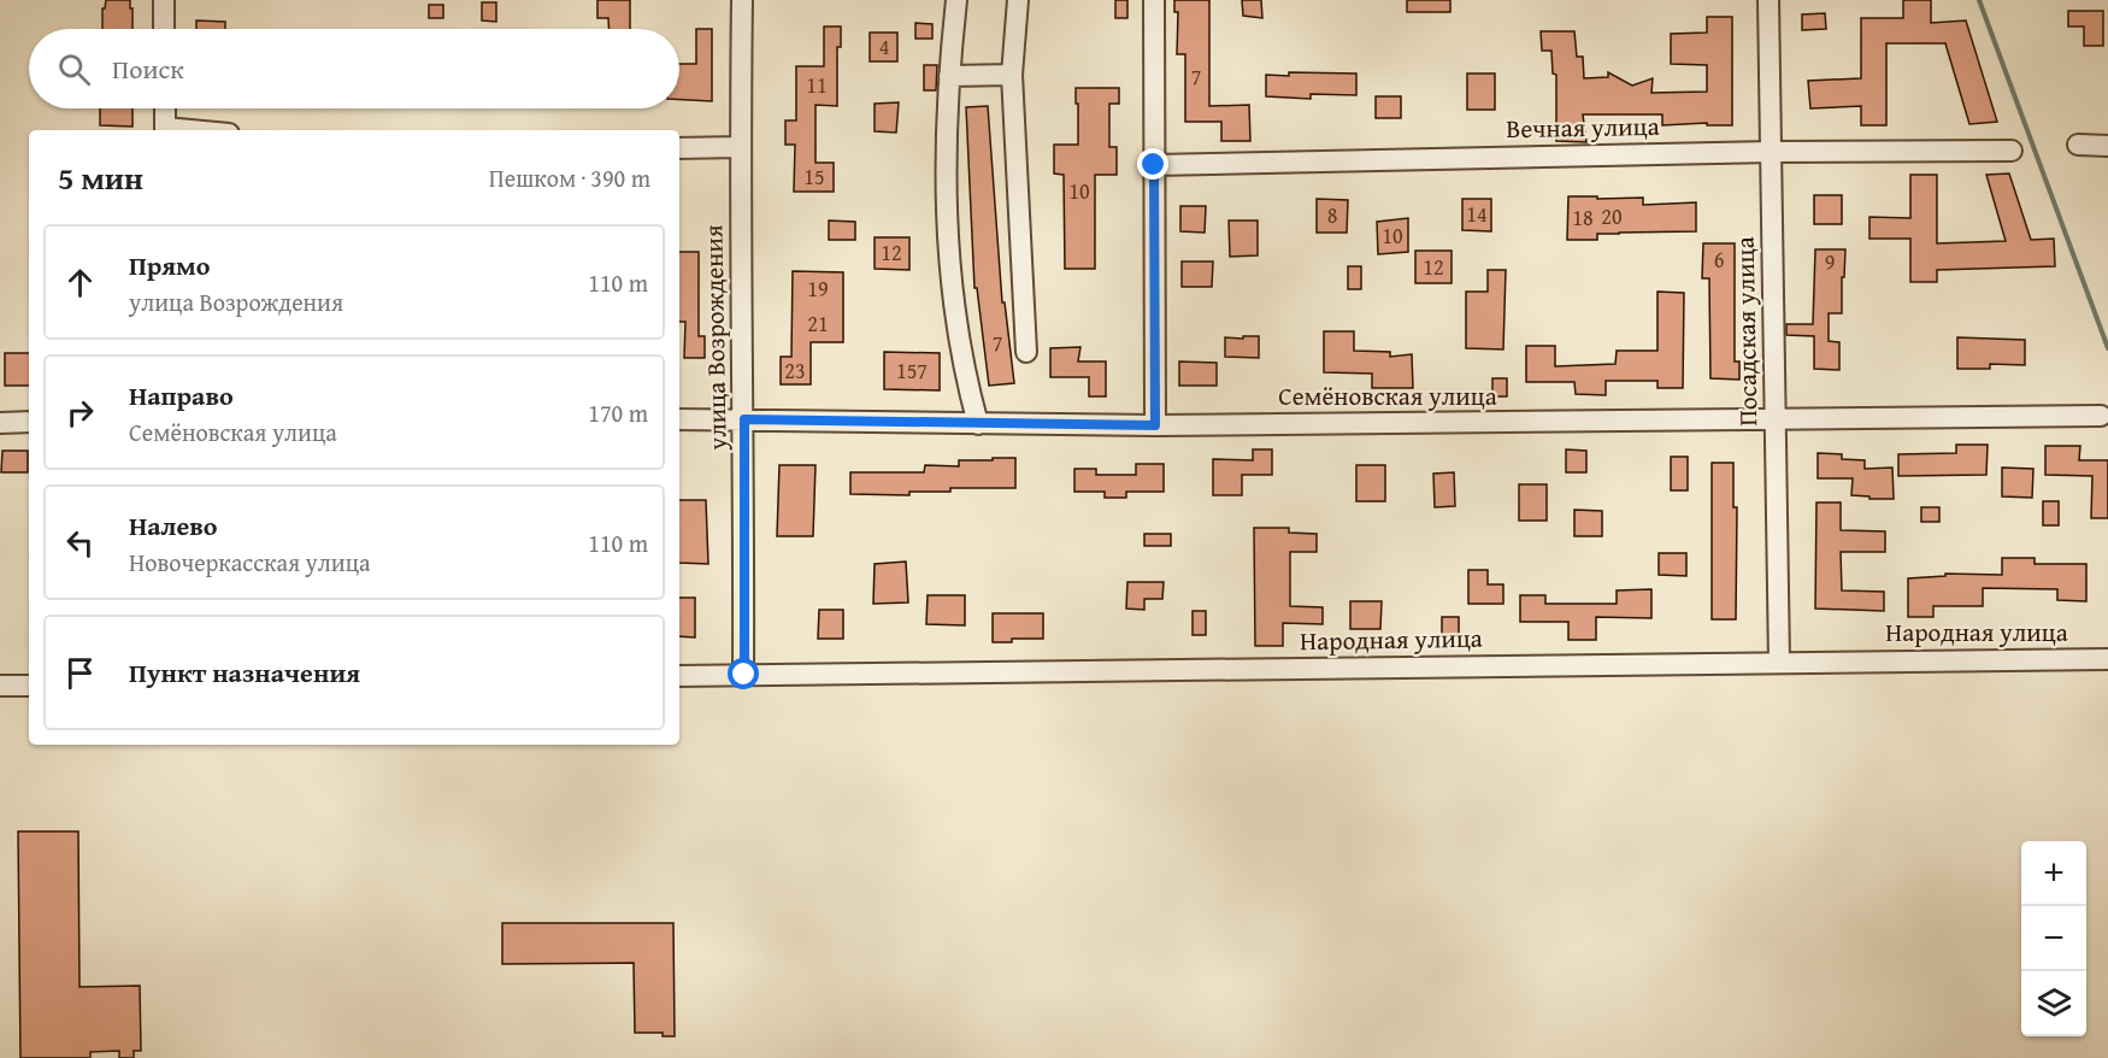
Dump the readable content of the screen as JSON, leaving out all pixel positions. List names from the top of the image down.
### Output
{
  "streets": {
    "street": [
      "Вечная улица",
      "Посадская улица",
      "улица Возрождения",
      "Семёновская улица",
      "Народная улица"
    ]
  },
  "crossings": [
    ["Вечная улица", "Посадская улица"],
    ["Посадская улица", "Семёновская улица"],
    ["Посадская улица", "Народная улица"],
    ["улица Возрождения", "Семёновская улица"],
    ["улица Возрождения", "Народная улица"]
  ],
  "house_numbers": [
    "4",
    "7",
    "11",
    "15",
    "10",
    "14",
    "8",
    "20",
    "18",
    "10",
    "12",
    "6",
    "9",
    "12",
    "19",
    "21",
    "7",
    "23",
    "157"
  ],
  "page": {
    "search": "Поиск",
    "heading": ["5 мин", "Пешком · 390 m"],
    "list": [
      ["Прямо", "улица Возрождения", "110 m"],
      ["Направо", "Семёновская улица", "170 m"],
      ["Налево", "Новочеркасская улица", "110 m"],
      "Пункт назначения"
    ],
    "map_buttons": ["+", "−"]
  }
}
